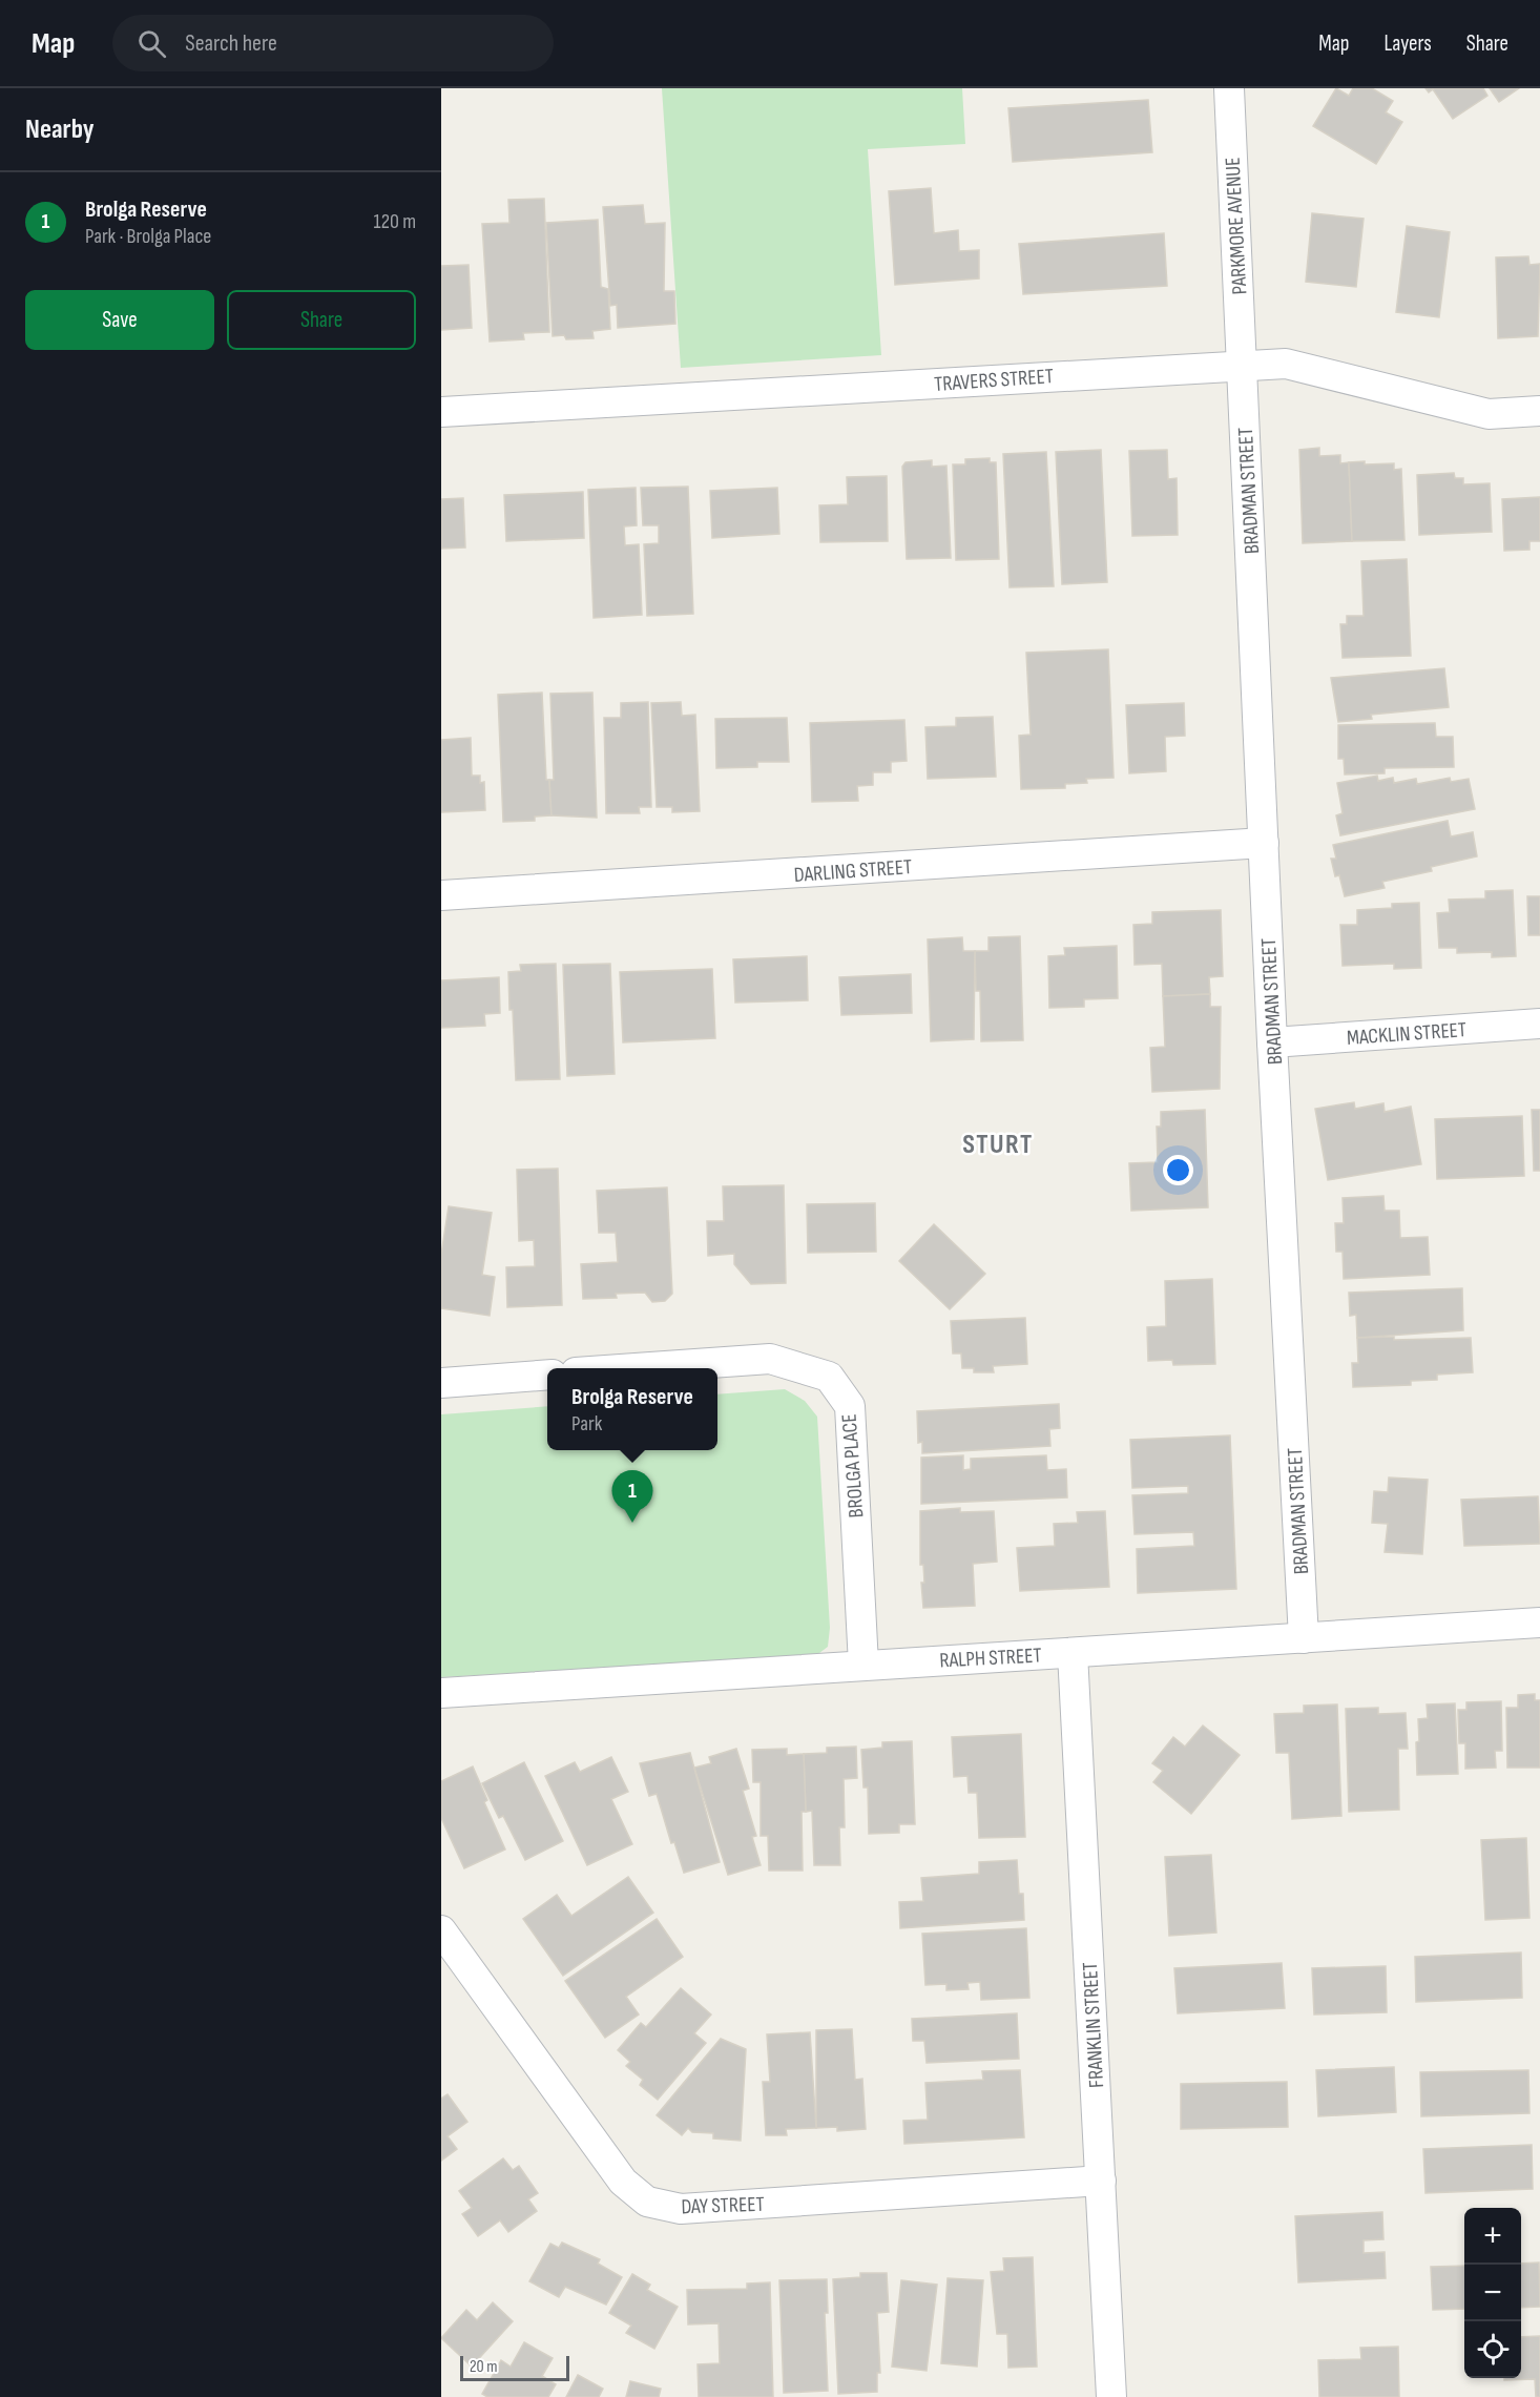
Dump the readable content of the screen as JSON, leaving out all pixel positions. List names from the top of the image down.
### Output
{
  "streets": {
    "street": [
      "PARKMORE AVENUE",
      "TRAVERS STREET",
      "BRADMAN STREET",
      "DARLING STREET",
      "MACKLIN STREET",
      "BROLGA PLACE",
      "RALPH STREET",
      "FRANKLIN STREET",
      "DAY STREET"
    ]
  },
  "crossings": [
    ["PARKMORE AVENUE", "TRAVERS STREET"],
    ["PARKMORE AVENUE", "BRADMAN STREET"],
    ["TRAVERS STREET", "BRADMAN STREET"],
    ["BRADMAN STREET", "DARLING STREET"],
    ["BRADMAN STREET", "MACKLIN STREET"],
    ["BRADMAN STREET", "RALPH STREET"],
    ["BROLGA PLACE", "RALPH STREET"],
    ["RALPH STREET", "FRANKLIN STREET"],
    ["FRANKLIN STREET", "DAY STREET"]
  ],
  "districts": ["STURT"],
  "scale_bar": "20 m",
  "page": {
    "header": "Map",
    "search": "Search here",
    "nav": ["Map", "Layers", "Share"],
    "heading": "Nearby",
    "list": [
      {
        "mark": "1",
        "name": "Brolga Reserve",
        "note": "Park · Brolga Place",
        "value": "120 m"
      }
    ],
    "buttons": ["Save", "Share"],
    "popup": ["Brolga Reserve", "Park"],
    "pins": "1",
    "map_buttons": ["+", "−"],
    "scale": "20 m"
  }
}
